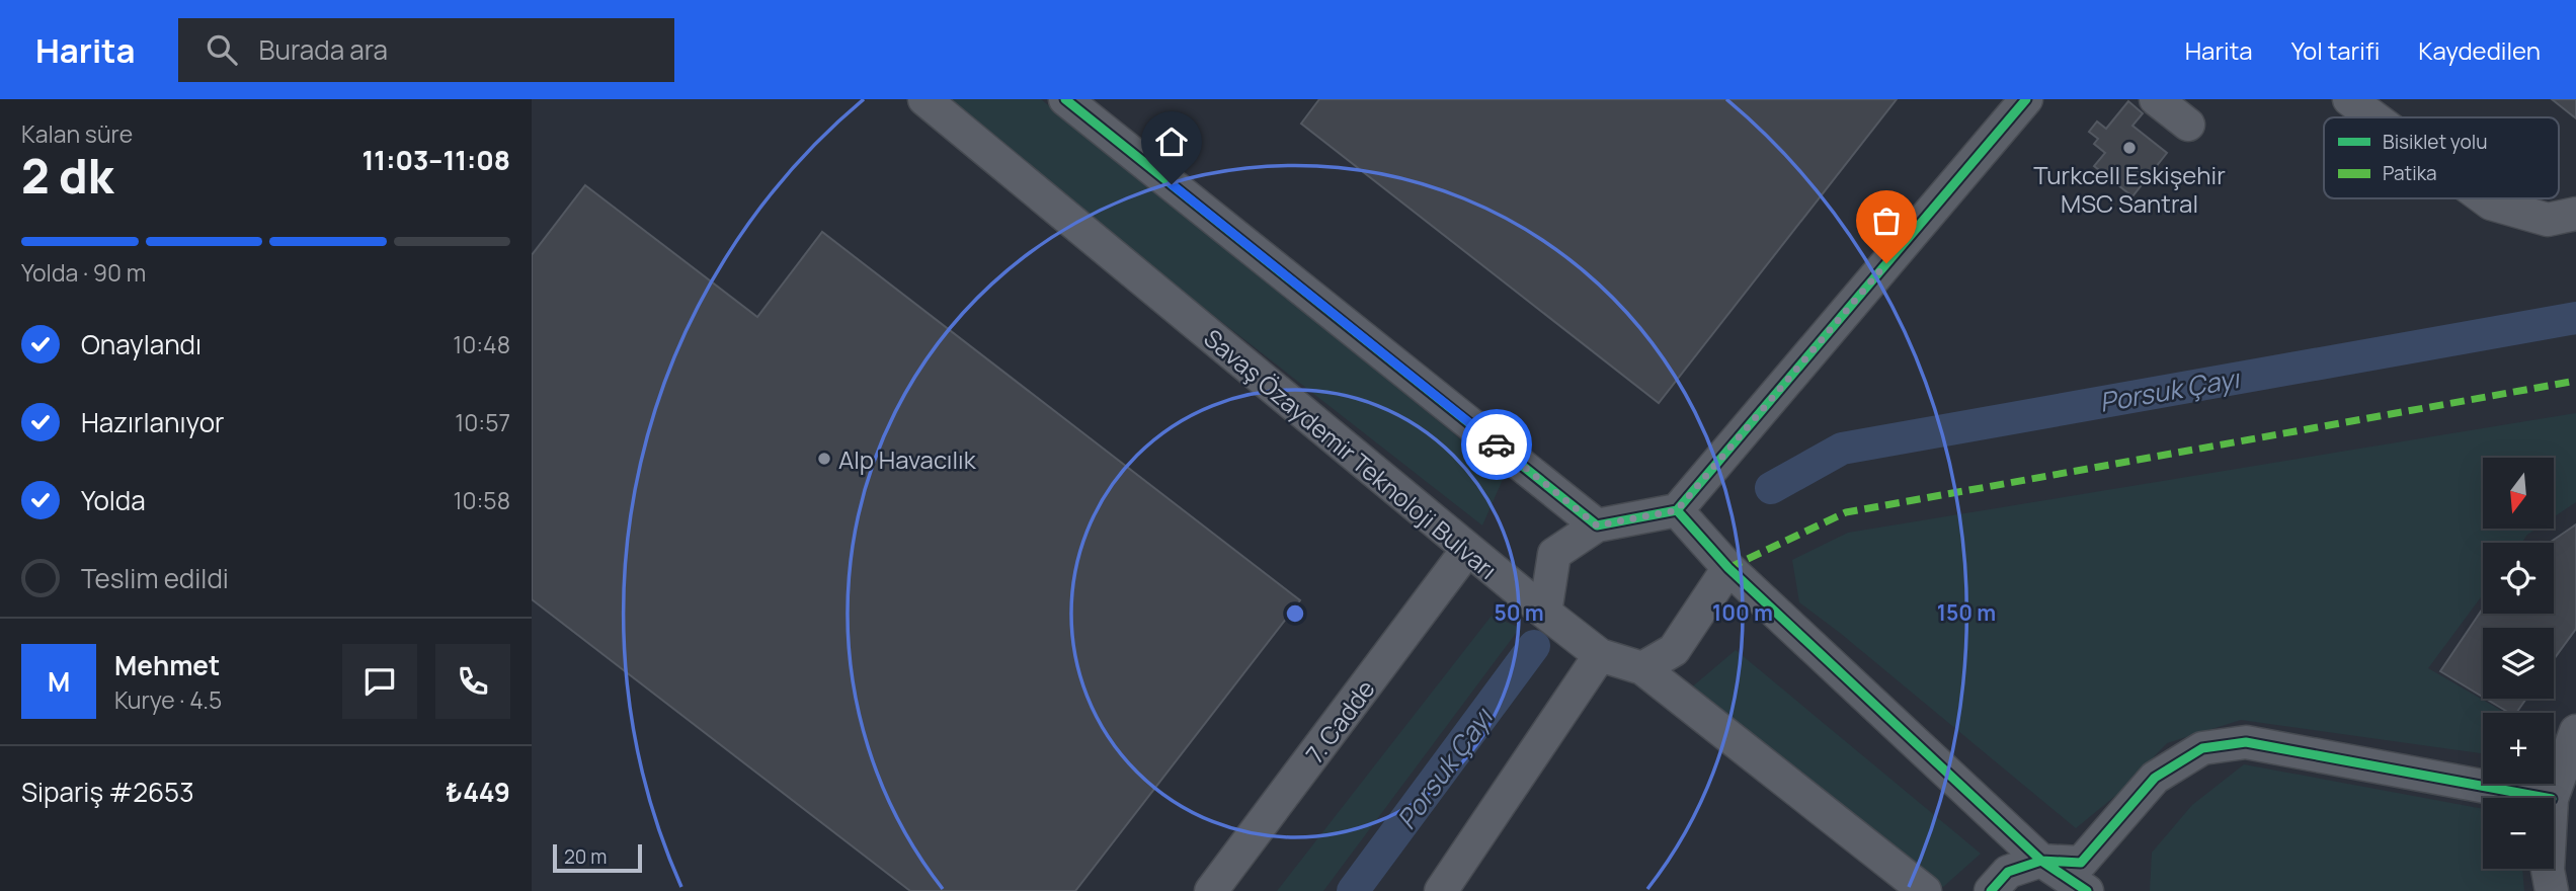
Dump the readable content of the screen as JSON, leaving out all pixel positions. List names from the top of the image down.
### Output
{
  "streets": {
    "street": ["Savaş Özaydemir Teknoloji Bulvarı", "7. Cadde"]
  },
  "crossings": [
    ["Savaş Özaydemir Teknoloji Bulvarı", "7. Cadde"]
  ],
  "water": ["Porsuk Çayı"],
  "places": ["Turkcell Eskişehir MSC Santral", "Alp Havacılık"],
  "legend": ["Bisiklet yolu", "Patika"],
  "scale_bar": "20 m",
  "north": "bottom",
  "page": {
    "header": "Harita",
    "search": "Burada ara",
    "nav": ["Harita", "Yol tarifi", "Kaydedilen"],
    "heading": ["2 dk", "Kalan süre", "11:03–11:08"],
    "panel": [
      "Mehmet",
      "Kurye · 4.5",
      "Sipariş #2653",
      "₺449"
    ],
    "bar": "Yolda · 90 m",
    "list": [
      ["Onaylandı", "10:48"],
      ["Hazırlanıyor", "10:57"],
      ["Yolda", "10:58"],
      "Teslim edildi"
    ],
    "map_buttons": ["+", "−"],
    "round": "M",
    "scale": "20 m"
  },
  "rings": ["50 m", "100 m", "150 m"]
}
